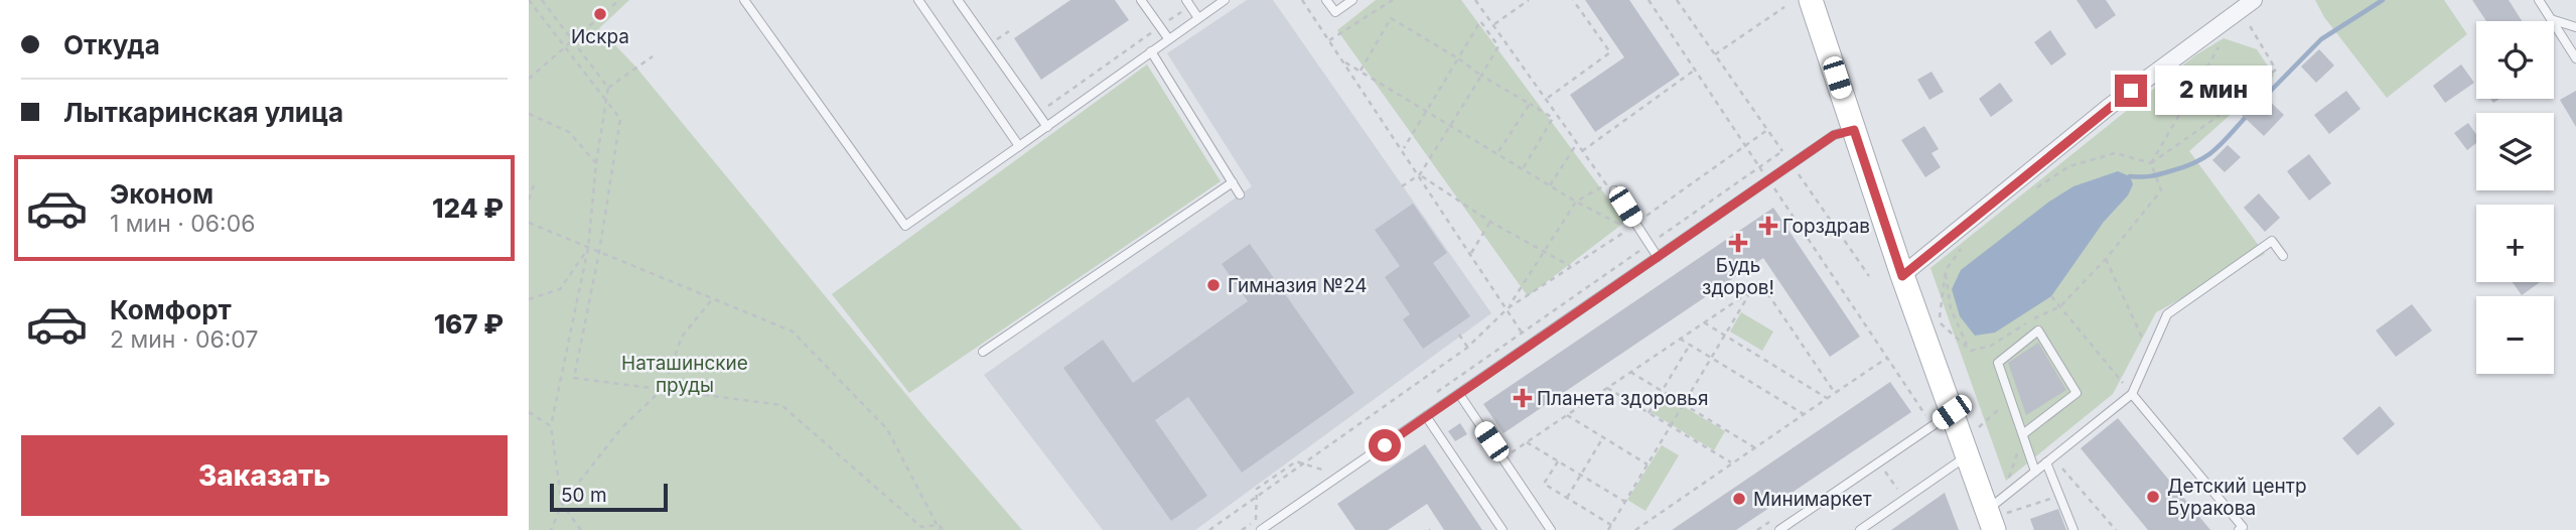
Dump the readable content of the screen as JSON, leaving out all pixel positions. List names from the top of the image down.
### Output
{
  "parks": ["Наташинские пруды"],
  "places": {
    "other": [
      "Искра",
      "Гимназия №24",
      "Детский центр Буракова",
      "Минимаркет"
    ],
    "health": ["Горздрав", "Будь здоров!", "Планета здоровья"]
  },
  "scale_bar": "50 m",
  "page": {
    "banner": ["Откуда", "Лыткаринская улица"],
    "map_buttons": ["+", "−"],
    "bubble": "2 мин",
    "list": [
      {
        "name": "Эконом",
        "note": "1 мин · 06:06",
        "value": "124 ₽"
      },
      {
        "name": "Комфорт",
        "note": "2 мин · 06:07",
        "value": "167 ₽"
      }
    ],
    "buttons": "Заказать",
    "scale": "50 m"
  }
}
